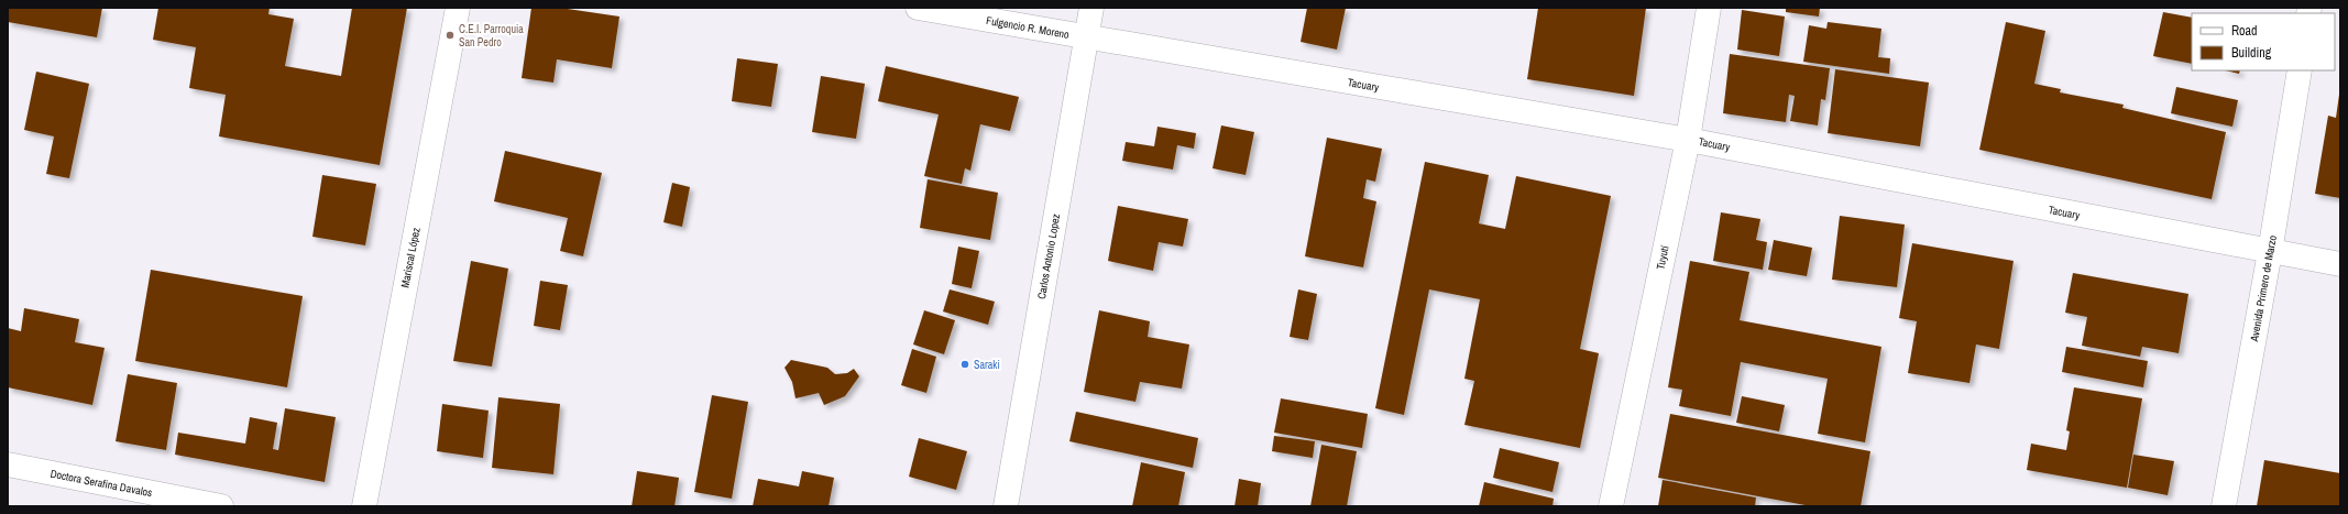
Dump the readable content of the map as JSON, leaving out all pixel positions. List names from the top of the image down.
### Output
{
  "streets": {
    "street": [
      "Fulgencio R. Moreno",
      "Tacuary",
      "Carlos Antonio Lopez",
      "Mariscal López",
      "Tuyutí",
      "Avenida Primero de Marzo",
      "Doctora Serafina Davalos"
    ]
  },
  "crossings": [
    ["Fulgencio R. Moreno", "Tacuary"],
    ["Fulgencio R. Moreno", "Carlos Antonio Lopez"],
    ["Tacuary", "Carlos Antonio Lopez"],
    ["Tacuary", "Tuyutí"],
    ["Tacuary", "Avenida Primero de Marzo"]
  ],
  "places": ["C.E.I. Parroquia San Pedro", "Saraki"],
  "legend": ["Road", "Building"]
}
